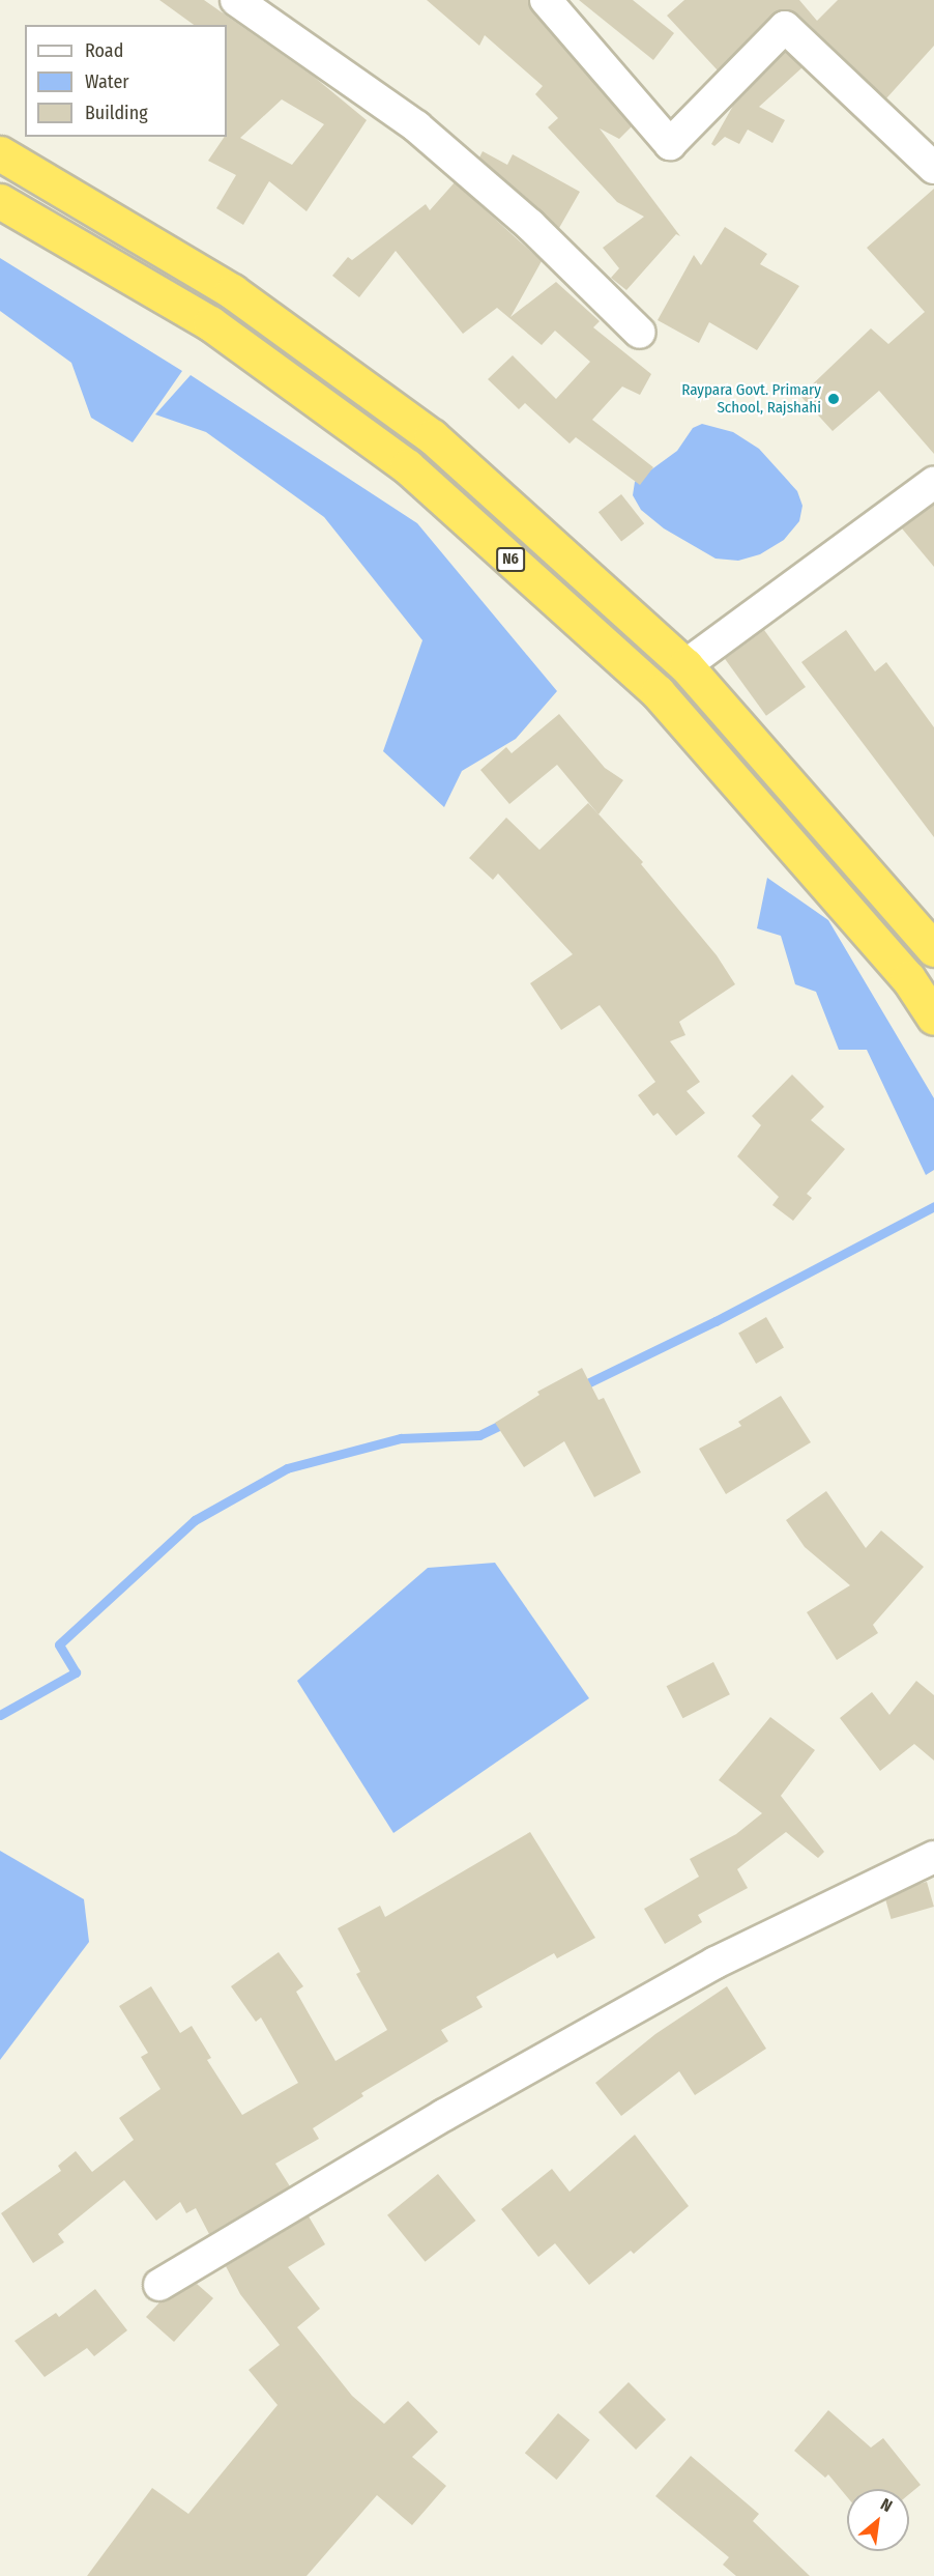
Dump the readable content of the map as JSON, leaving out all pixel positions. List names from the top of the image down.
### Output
{
  "streets": {
    "highway": ["N6"]
  },
  "places": ["Raypara Govt. Primary School, Rajshahi"],
  "legend": ["Road", "Water", "Building"],
  "north": "top right"
}
